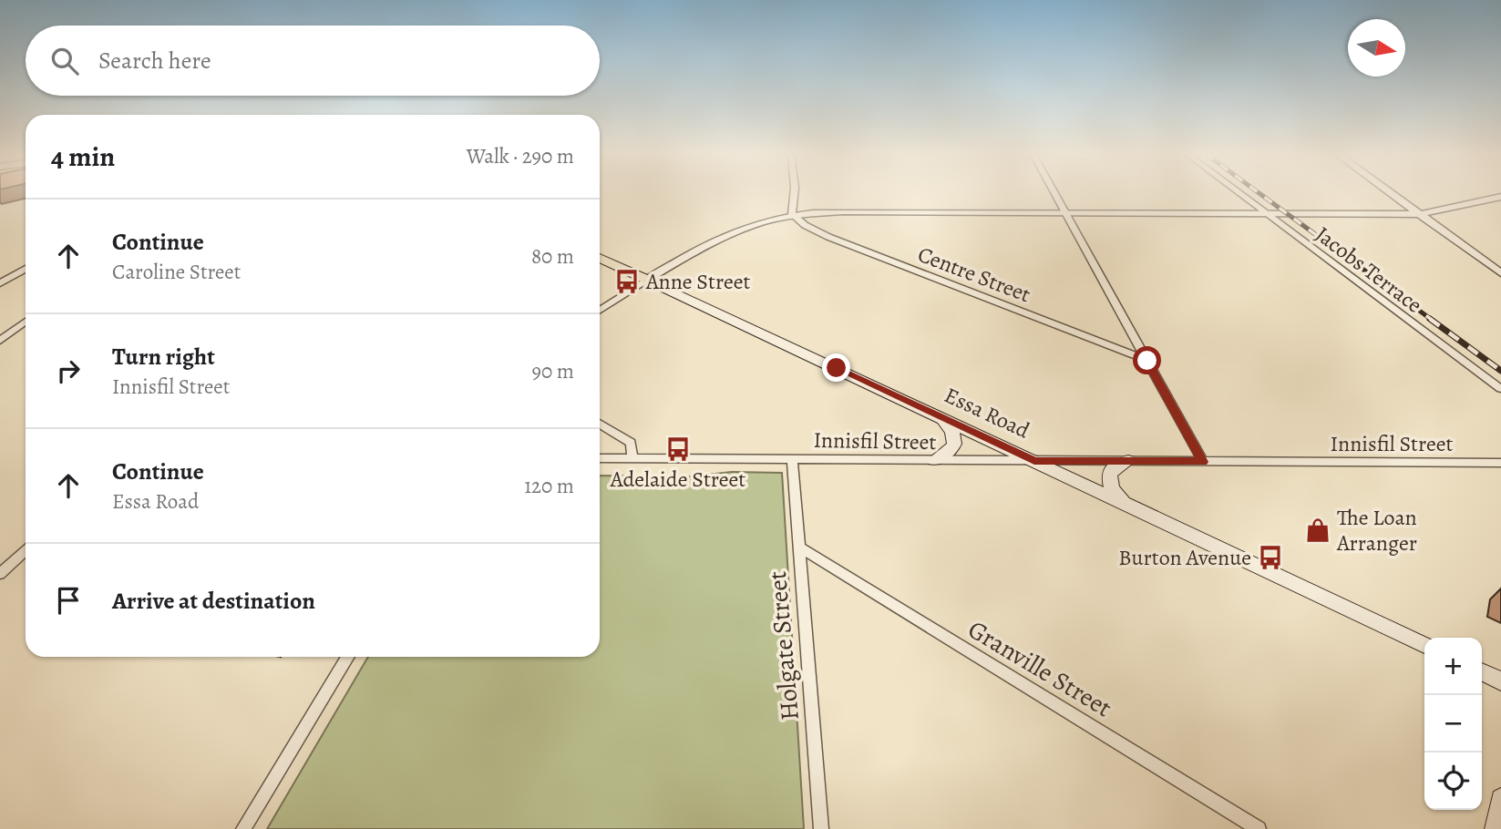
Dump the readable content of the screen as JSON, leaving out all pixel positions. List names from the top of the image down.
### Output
{
  "streets": {
    "main road": ["Essa Road"],
    "street": [
      "Jacobs Terrace",
      "Centre Street",
      "Innisfil Street",
      "Holgate Street",
      "Granville Street"
    ]
  },
  "crossings": [
    ["Essa Road", "Innisfil Street"],
    ["Innisfil Street", "Holgate Street"],
    ["Holgate Street", "Granville Street"]
  ],
  "places": {
    "bus stop": ["Anne Street", "Adelaide Street", "Burton Avenue"],
    "shop": ["The Loan Arranger"]
  },
  "north": "right",
  "page": {
    "search": "Search here",
    "heading": ["4 min", "Walk · 290 m"],
    "list": [
      ["Continue", "Caroline Street", "80 m"],
      ["Turn right", "Innisfil Street", "90 m"],
      ["Continue", "Essa Road", "120 m"],
      "Arrive at destination"
    ],
    "map_buttons": ["+", "−"]
  }
}
